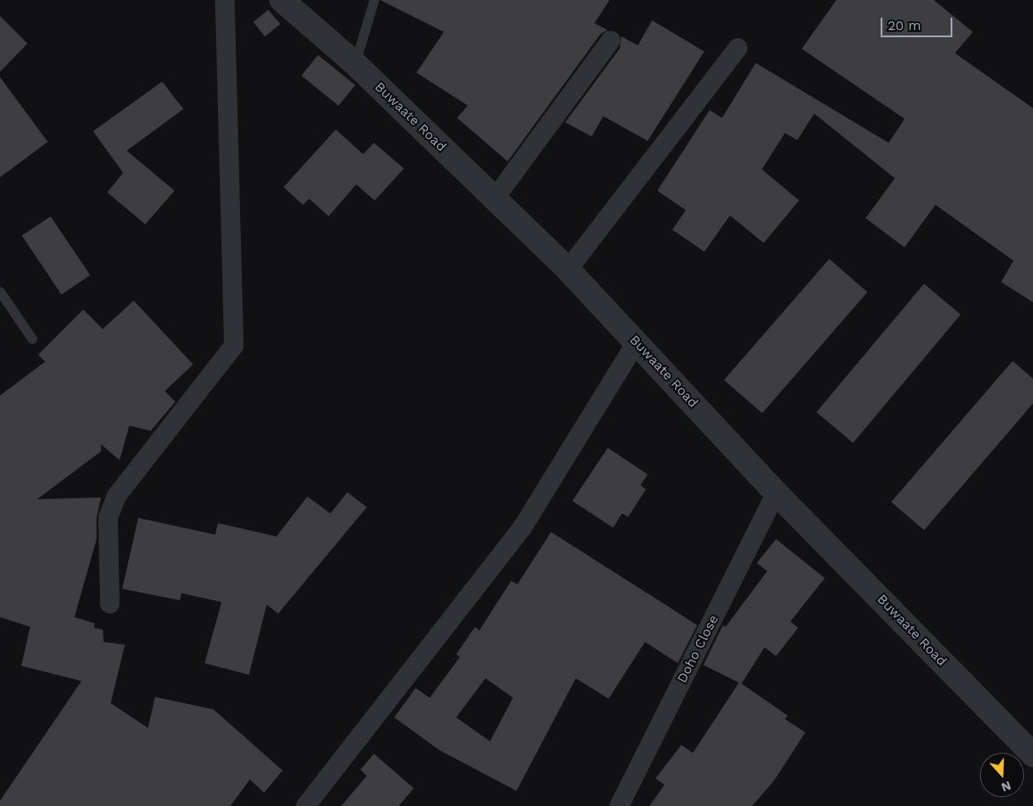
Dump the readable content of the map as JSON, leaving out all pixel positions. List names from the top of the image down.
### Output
{
  "streets": {
    "street": ["Buwaate Road", "Doho Close"]
  },
  "crossings": [
    ["Buwaate Road", "Doho Close"]
  ],
  "scale_bar": "20 m",
  "north": "bottom"
}
